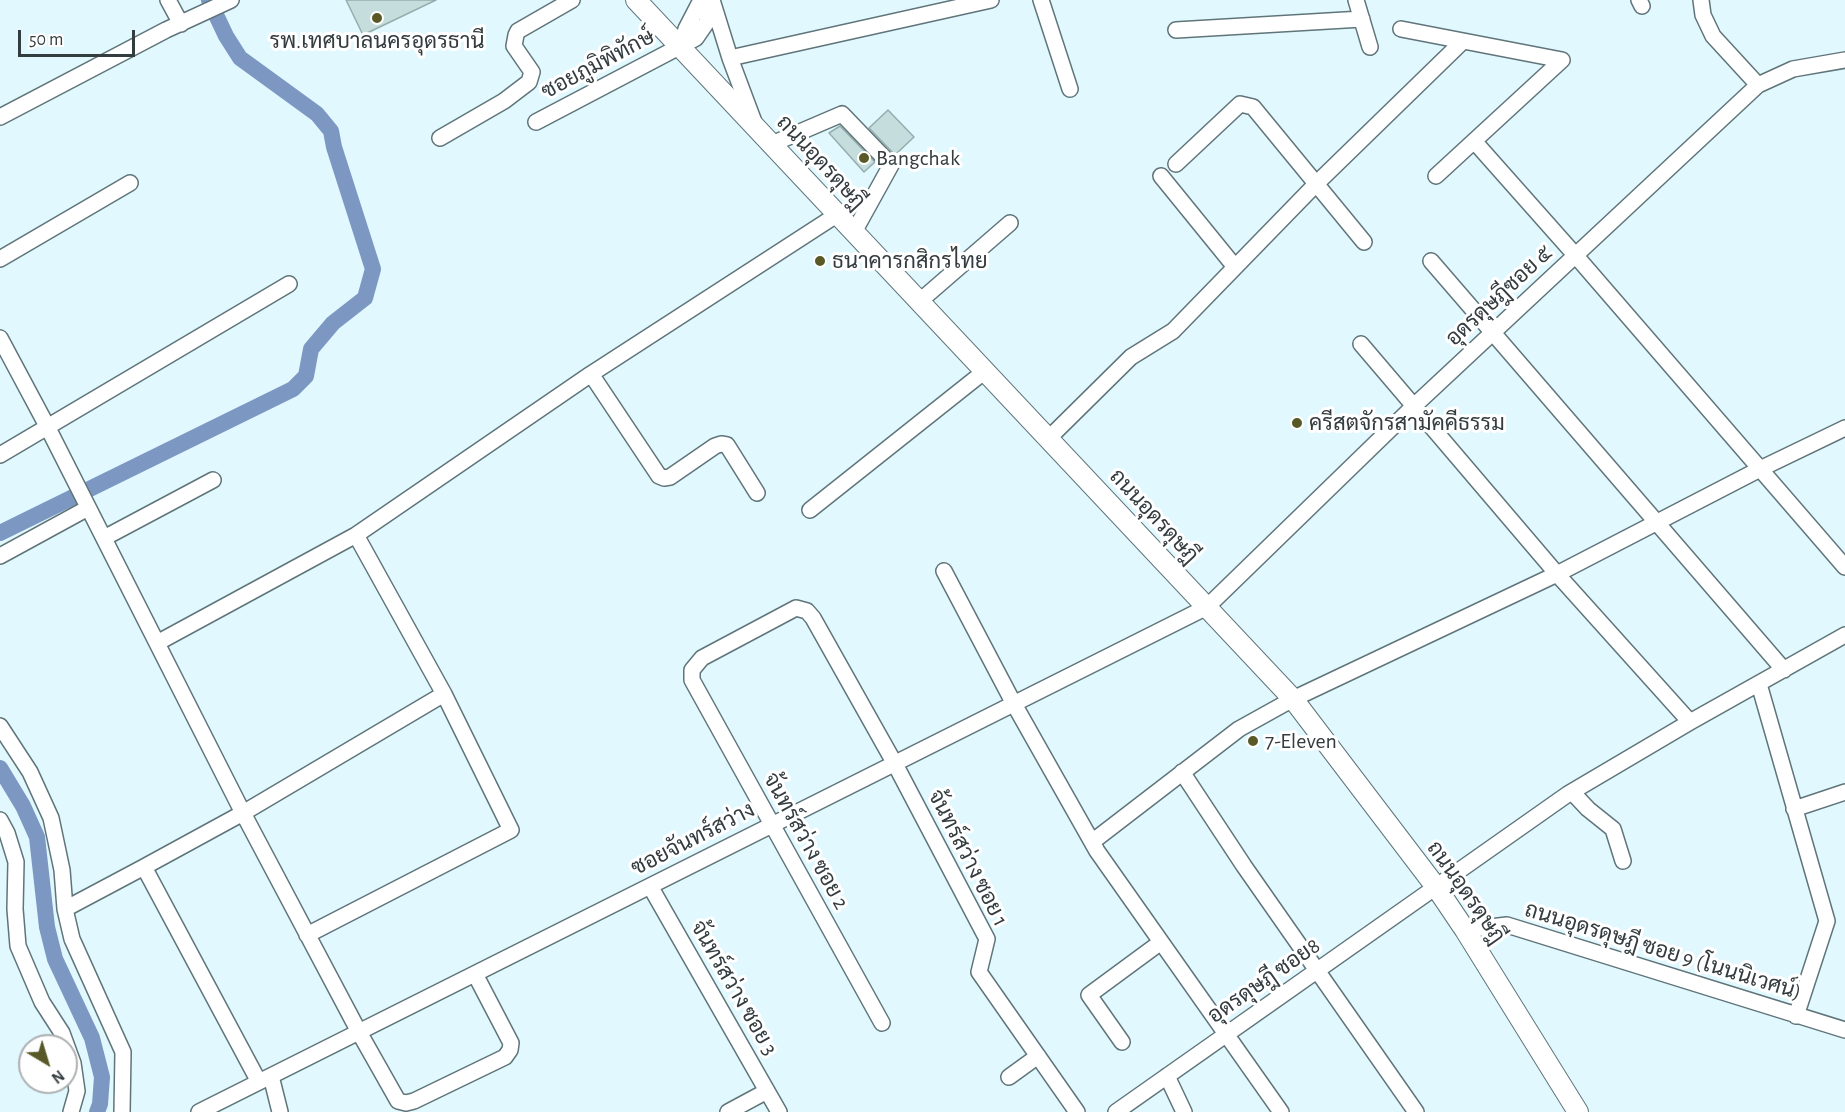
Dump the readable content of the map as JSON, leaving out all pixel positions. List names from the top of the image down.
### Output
{
  "streets": {
    "main road": ["ถนนอุดรดุษฎี"],
    "street": [
      "ซอยภูมิพิทักษ์",
      "อุดรดุษฎีซอย ๕",
      "ซอยจันทร์สว่าง",
      "จ้นทร์สว่าง ซอย 2",
      "จ้นทร์สว่าง ซอย 1",
      "ถนนอุดรดุษฎี ซอย 9 (โนนนิเวศน์)",
      "อุดรดุษฎี ซอย8",
      "จ้นทร์สว่าง ซอย 3"
    ]
  },
  "crossings": [
    ["ซอยภูมิพิทักษ์", "ถนนอุดรดุษฎี"],
    ["ถนนอุดรดุษฎี", "อุดรดุษฎีซอย ๕"],
    ["ถนนอุดรดุษฎี", "ซอยจันทร์สว่าง"],
    ["ถนนอุดรดุษฎี", "ถนนอุดรดุษฎี ซอย 9 (โนนนิเวศน์)"],
    ["ถนนอุดรดุษฎี", "อุดรดุษฎี ซอย8"],
    ["อุดรดุษฎีซอย ๕", "ซอยจันทร์สว่าง"],
    ["ซอยจันทร์สว่าง", "จ้นทร์สว่าง ซอย 2"],
    ["ซอยจันทร์สว่าง", "จ้นทร์สว่าง ซอย 1"],
    ["ซอยจันทร์สว่าง", "จ้นทร์สว่าง ซอย 3"],
    ["จ้นทร์สว่าง ซอย 2", "จ้นทร์สว่าง ซอย 1"]
  ],
  "places": [
    "รพ.เทศบาลนครอุดรธานี",
    "Bangchak",
    "ธนาคารกสิกรไทย",
    "ครีสตจักรสามัคคีธรรม",
    "7-Eleven"
  ],
  "scale_bar": "50 m",
  "north": "bottom right"
}
